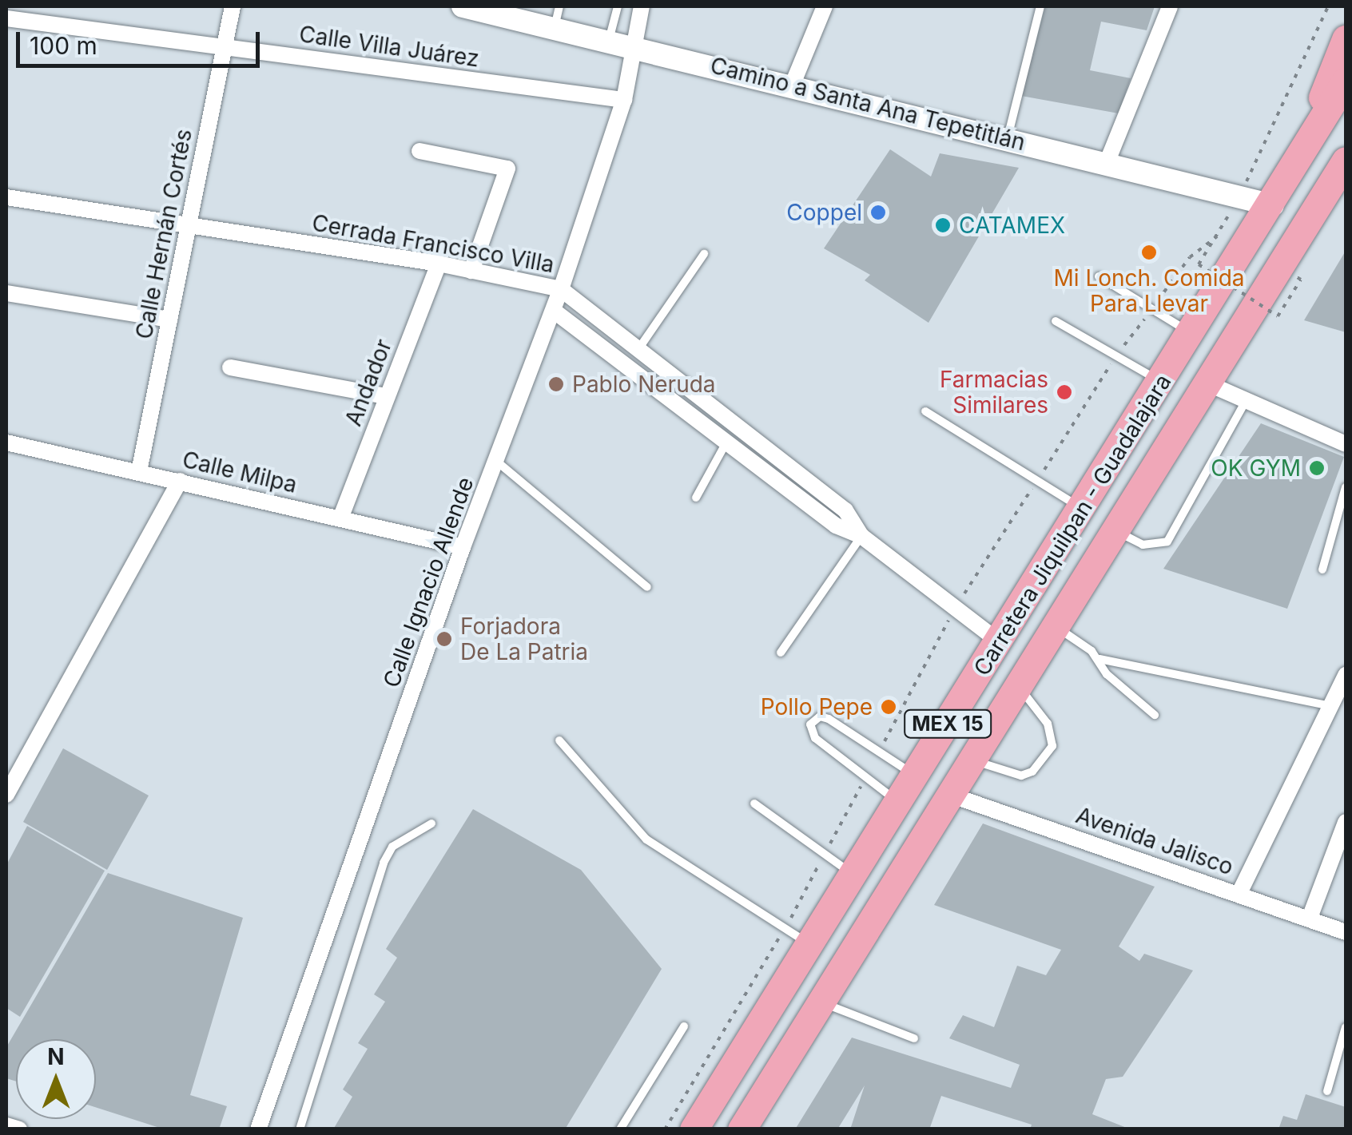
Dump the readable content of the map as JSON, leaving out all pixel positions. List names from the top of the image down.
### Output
{
  "streets": {
    "highway": ["Carretera Jiquilpan - Guadalajara", "MEX 15"],
    "street": [
      "Calle Villa Juárez",
      "Camino a Santa Ana Tepetitlán",
      "Calle Hernán Cortés",
      "Cerrada Francisco Villa",
      "Andador",
      "Calle Milpa",
      "Calle Ignacio Allende",
      "Avenida Jalisco"
    ]
  },
  "crossings": [
    ["Calle Villa Juárez", "Calle Hernán Cortés"],
    ["Calle Villa Juárez", "Calle Ignacio Allende"],
    ["Camino a Santa Ana Tepetitlán", "Carretera Jiquilpan - Guadalajara"],
    ["Camino a Santa Ana Tepetitlán", "Calle Ignacio Allende"],
    ["Calle Hernán Cortés", "Cerrada Francisco Villa"],
    ["Calle Hernán Cortés", "Calle Milpa"],
    ["Cerrada Francisco Villa", "Andador"],
    ["Cerrada Francisco Villa", "Carretera Jiquilpan - Guadalajara"],
    ["Cerrada Francisco Villa", "Calle Ignacio Allende"],
    ["Andador", "Calle Milpa"],
    ["Calle Milpa", "Calle Ignacio Allende"],
    ["Carretera Jiquilpan - Guadalajara", "Avenida Jalisco"]
  ],
  "places": [
    "Coppel",
    "CATAMEX",
    "Mi Lonch. Comida Para Llevar",
    "Pablo Neruda",
    "Farmacias Similares",
    "OK GYM",
    "Forjadora De La Patria",
    "Pollo Pepe"
  ],
  "scale_bar": "100 m",
  "north": "top"
}
